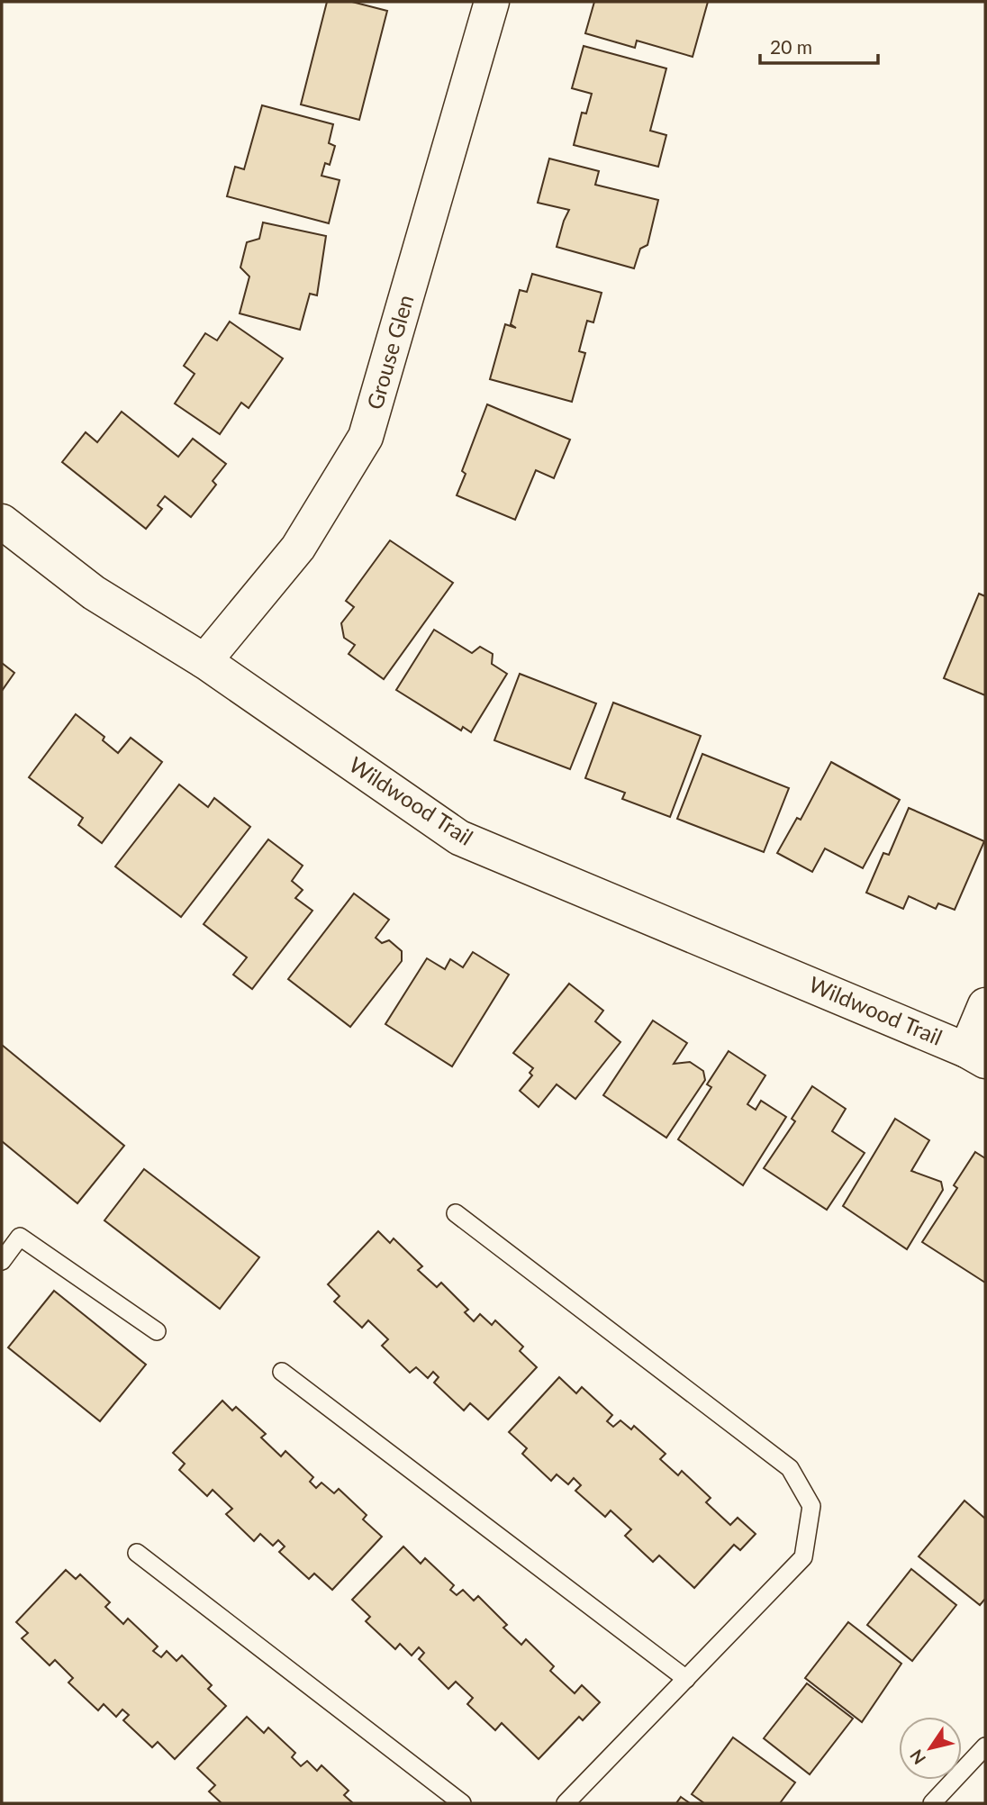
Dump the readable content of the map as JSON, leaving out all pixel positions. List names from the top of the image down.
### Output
{
  "streets": {
    "street": ["Grouse Glen", "Wildwood Trail"]
  },
  "crossings": [
    ["Grouse Glen", "Wildwood Trail"]
  ],
  "scale_bar": "20 m",
  "north": "bottom left"
}
